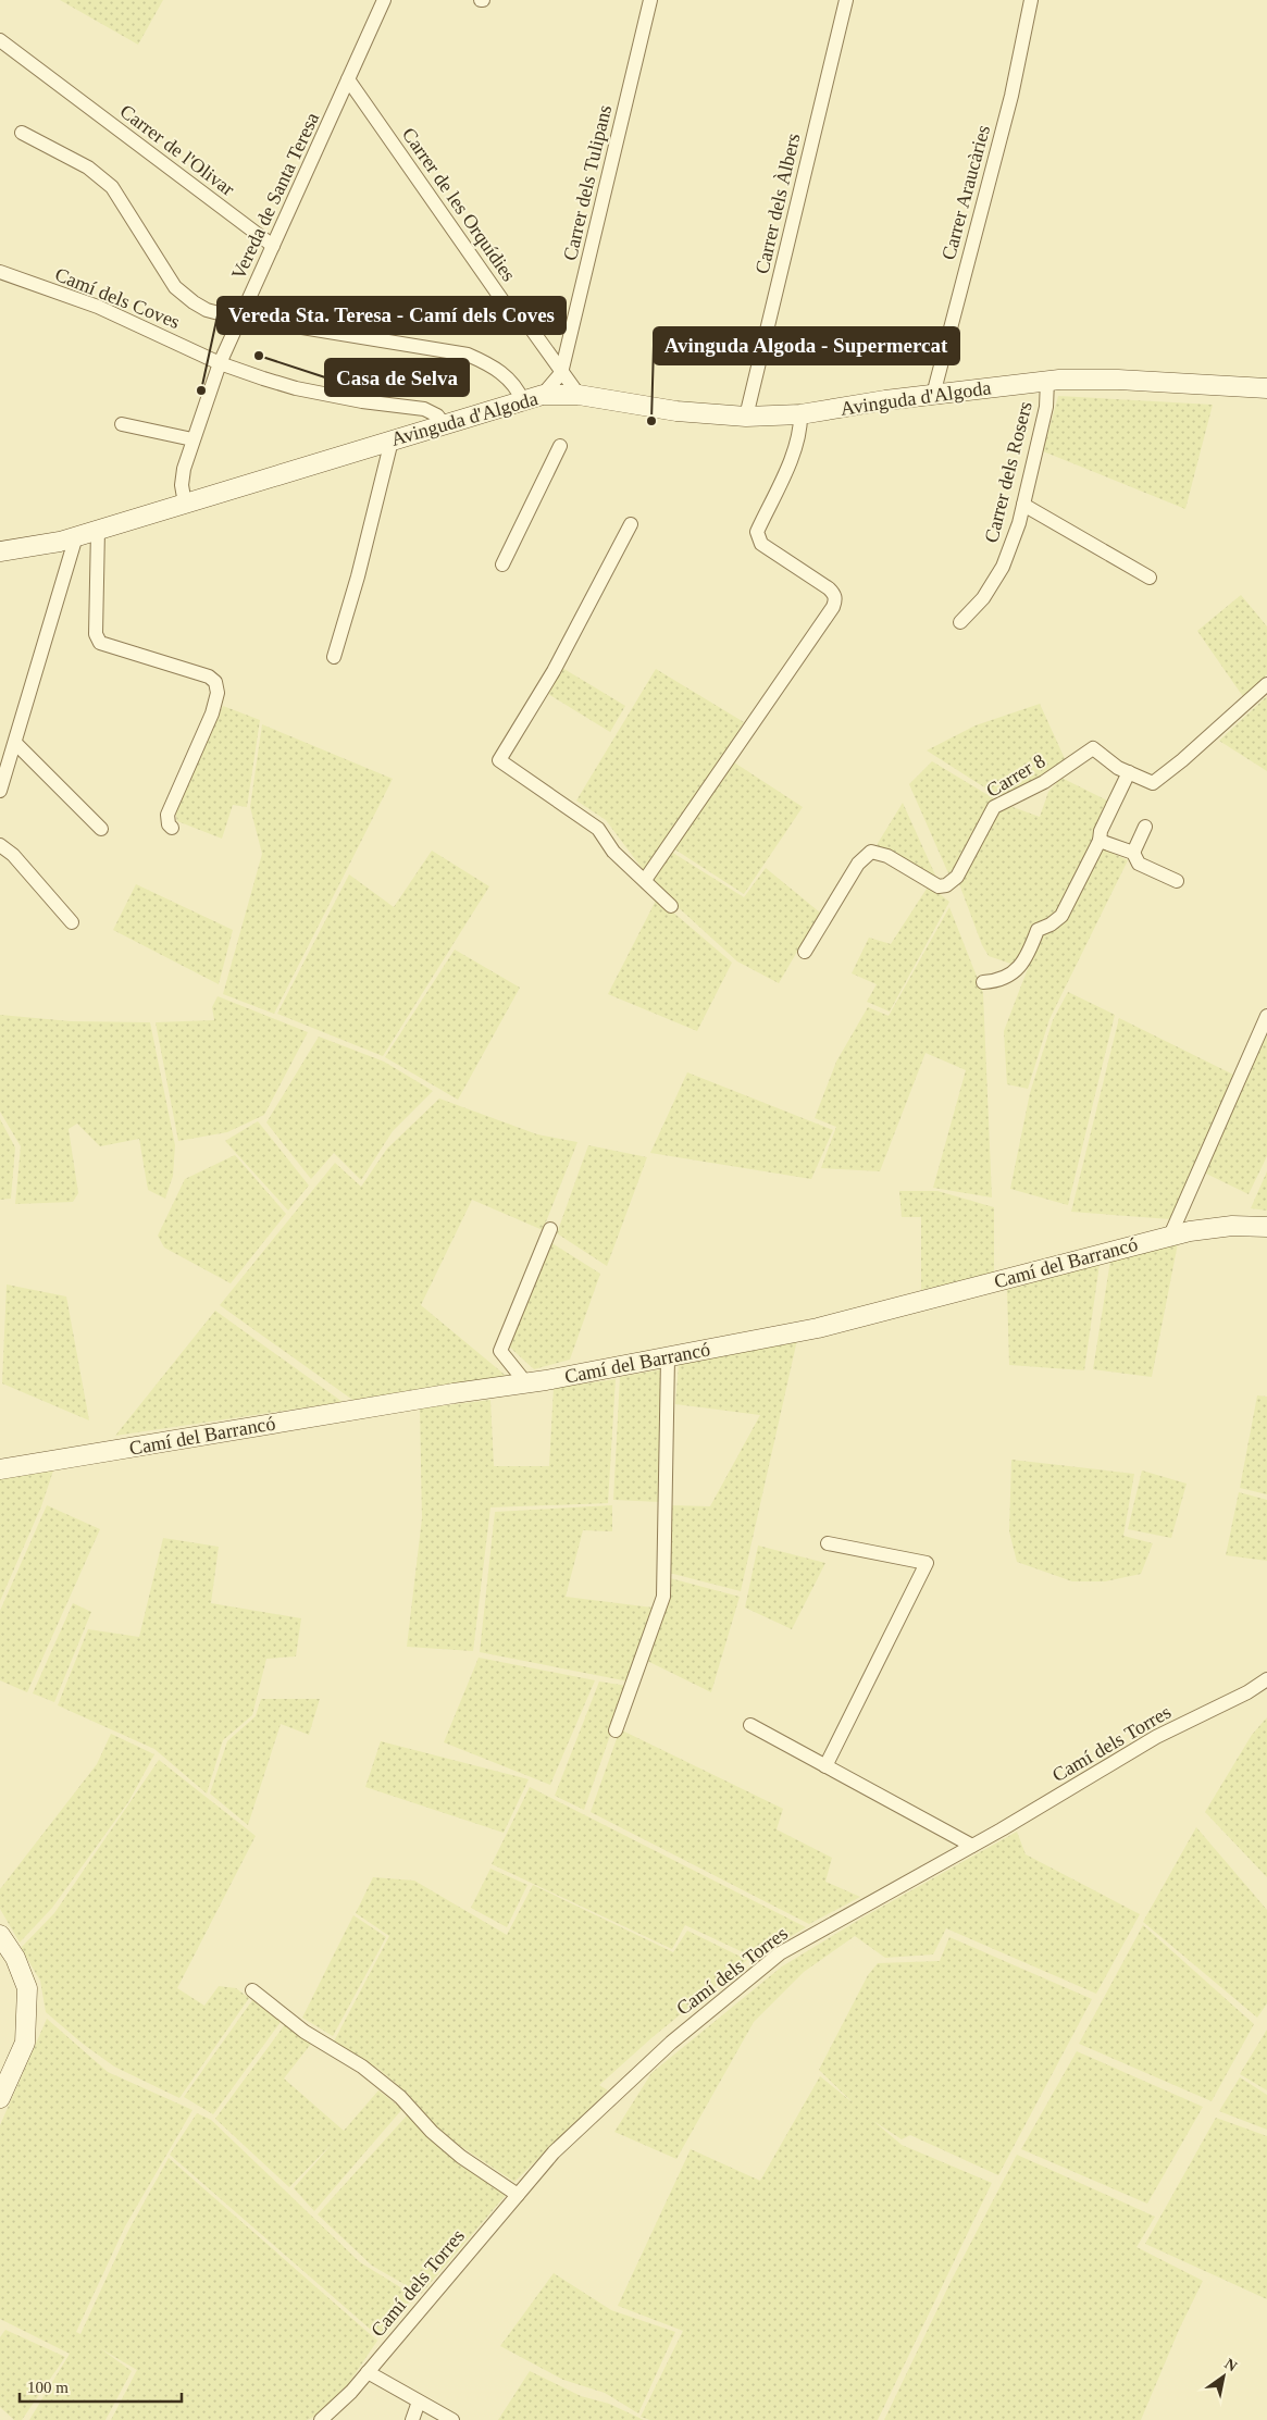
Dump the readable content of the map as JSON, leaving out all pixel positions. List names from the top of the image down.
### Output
{
  "streets": {
    "street": [
      "Carrer de l'Olivar",
      "Carrer dels Tulipans",
      "Carrer Araucàries",
      "Vereda de Santa Teresa",
      "Carrer dels Àlbers",
      "Carrer de les Orquídies",
      "Camí dels Coves",
      "Avinguda d'Algoda",
      "Carrer dels Rosers",
      "Carrer 8",
      "Camí del Barrancó",
      "Camí dels Torres"
    ]
  },
  "crossings": [
    ["Carrer de l'Olivar", "Vereda de Santa Teresa"],
    ["Carrer dels Tulipans", "Carrer de les Orquídies"],
    ["Carrer dels Tulipans", "Avinguda d'Algoda"],
    ["Carrer Araucàries", "Avinguda d'Algoda"],
    ["Vereda de Santa Teresa", "Carrer de les Orquídies"],
    ["Vereda de Santa Teresa", "Camí dels Coves"],
    ["Vereda de Santa Teresa", "Avinguda d'Algoda"],
    ["Carrer dels Àlbers", "Avinguda d'Algoda"],
    ["Camí dels Coves", "Avinguda d'Algoda"],
    ["Avinguda d'Algoda", "Carrer dels Rosers"]
  ],
  "places": ["Casa de Selva", "Vereda Sta. Teresa - Camí dels Coves", "Avinguda Algoda - Supermercat"],
  "scale_bar": "100 m",
  "north": "top right"
}
